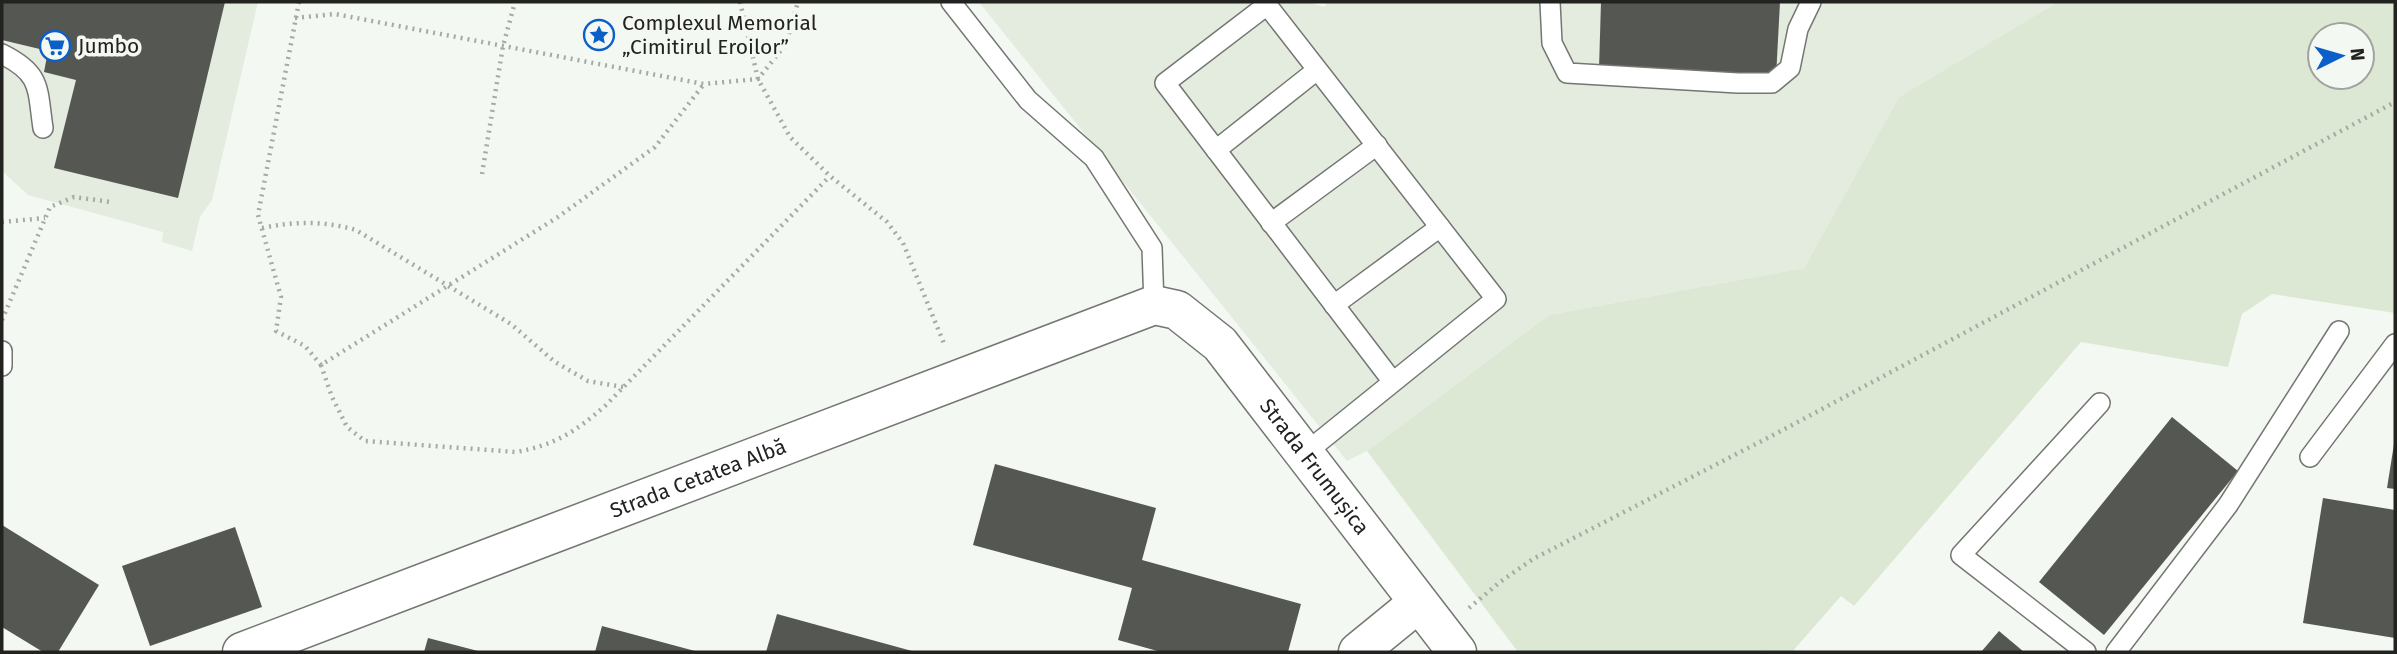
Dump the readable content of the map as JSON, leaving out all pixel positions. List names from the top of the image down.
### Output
{
  "streets": {
    "street": ["Strada Frumușica", "Strada Cetatea Albă"]
  },
  "crossings": [
    ["Strada Frumușica", "Strada Cetatea Albă"]
  ],
  "places": {
    "place": ["Complexul Memorial „Cimitirul Eroilor”"],
    "supermarket": ["Jumbo"]
  },
  "north": "right"
}
